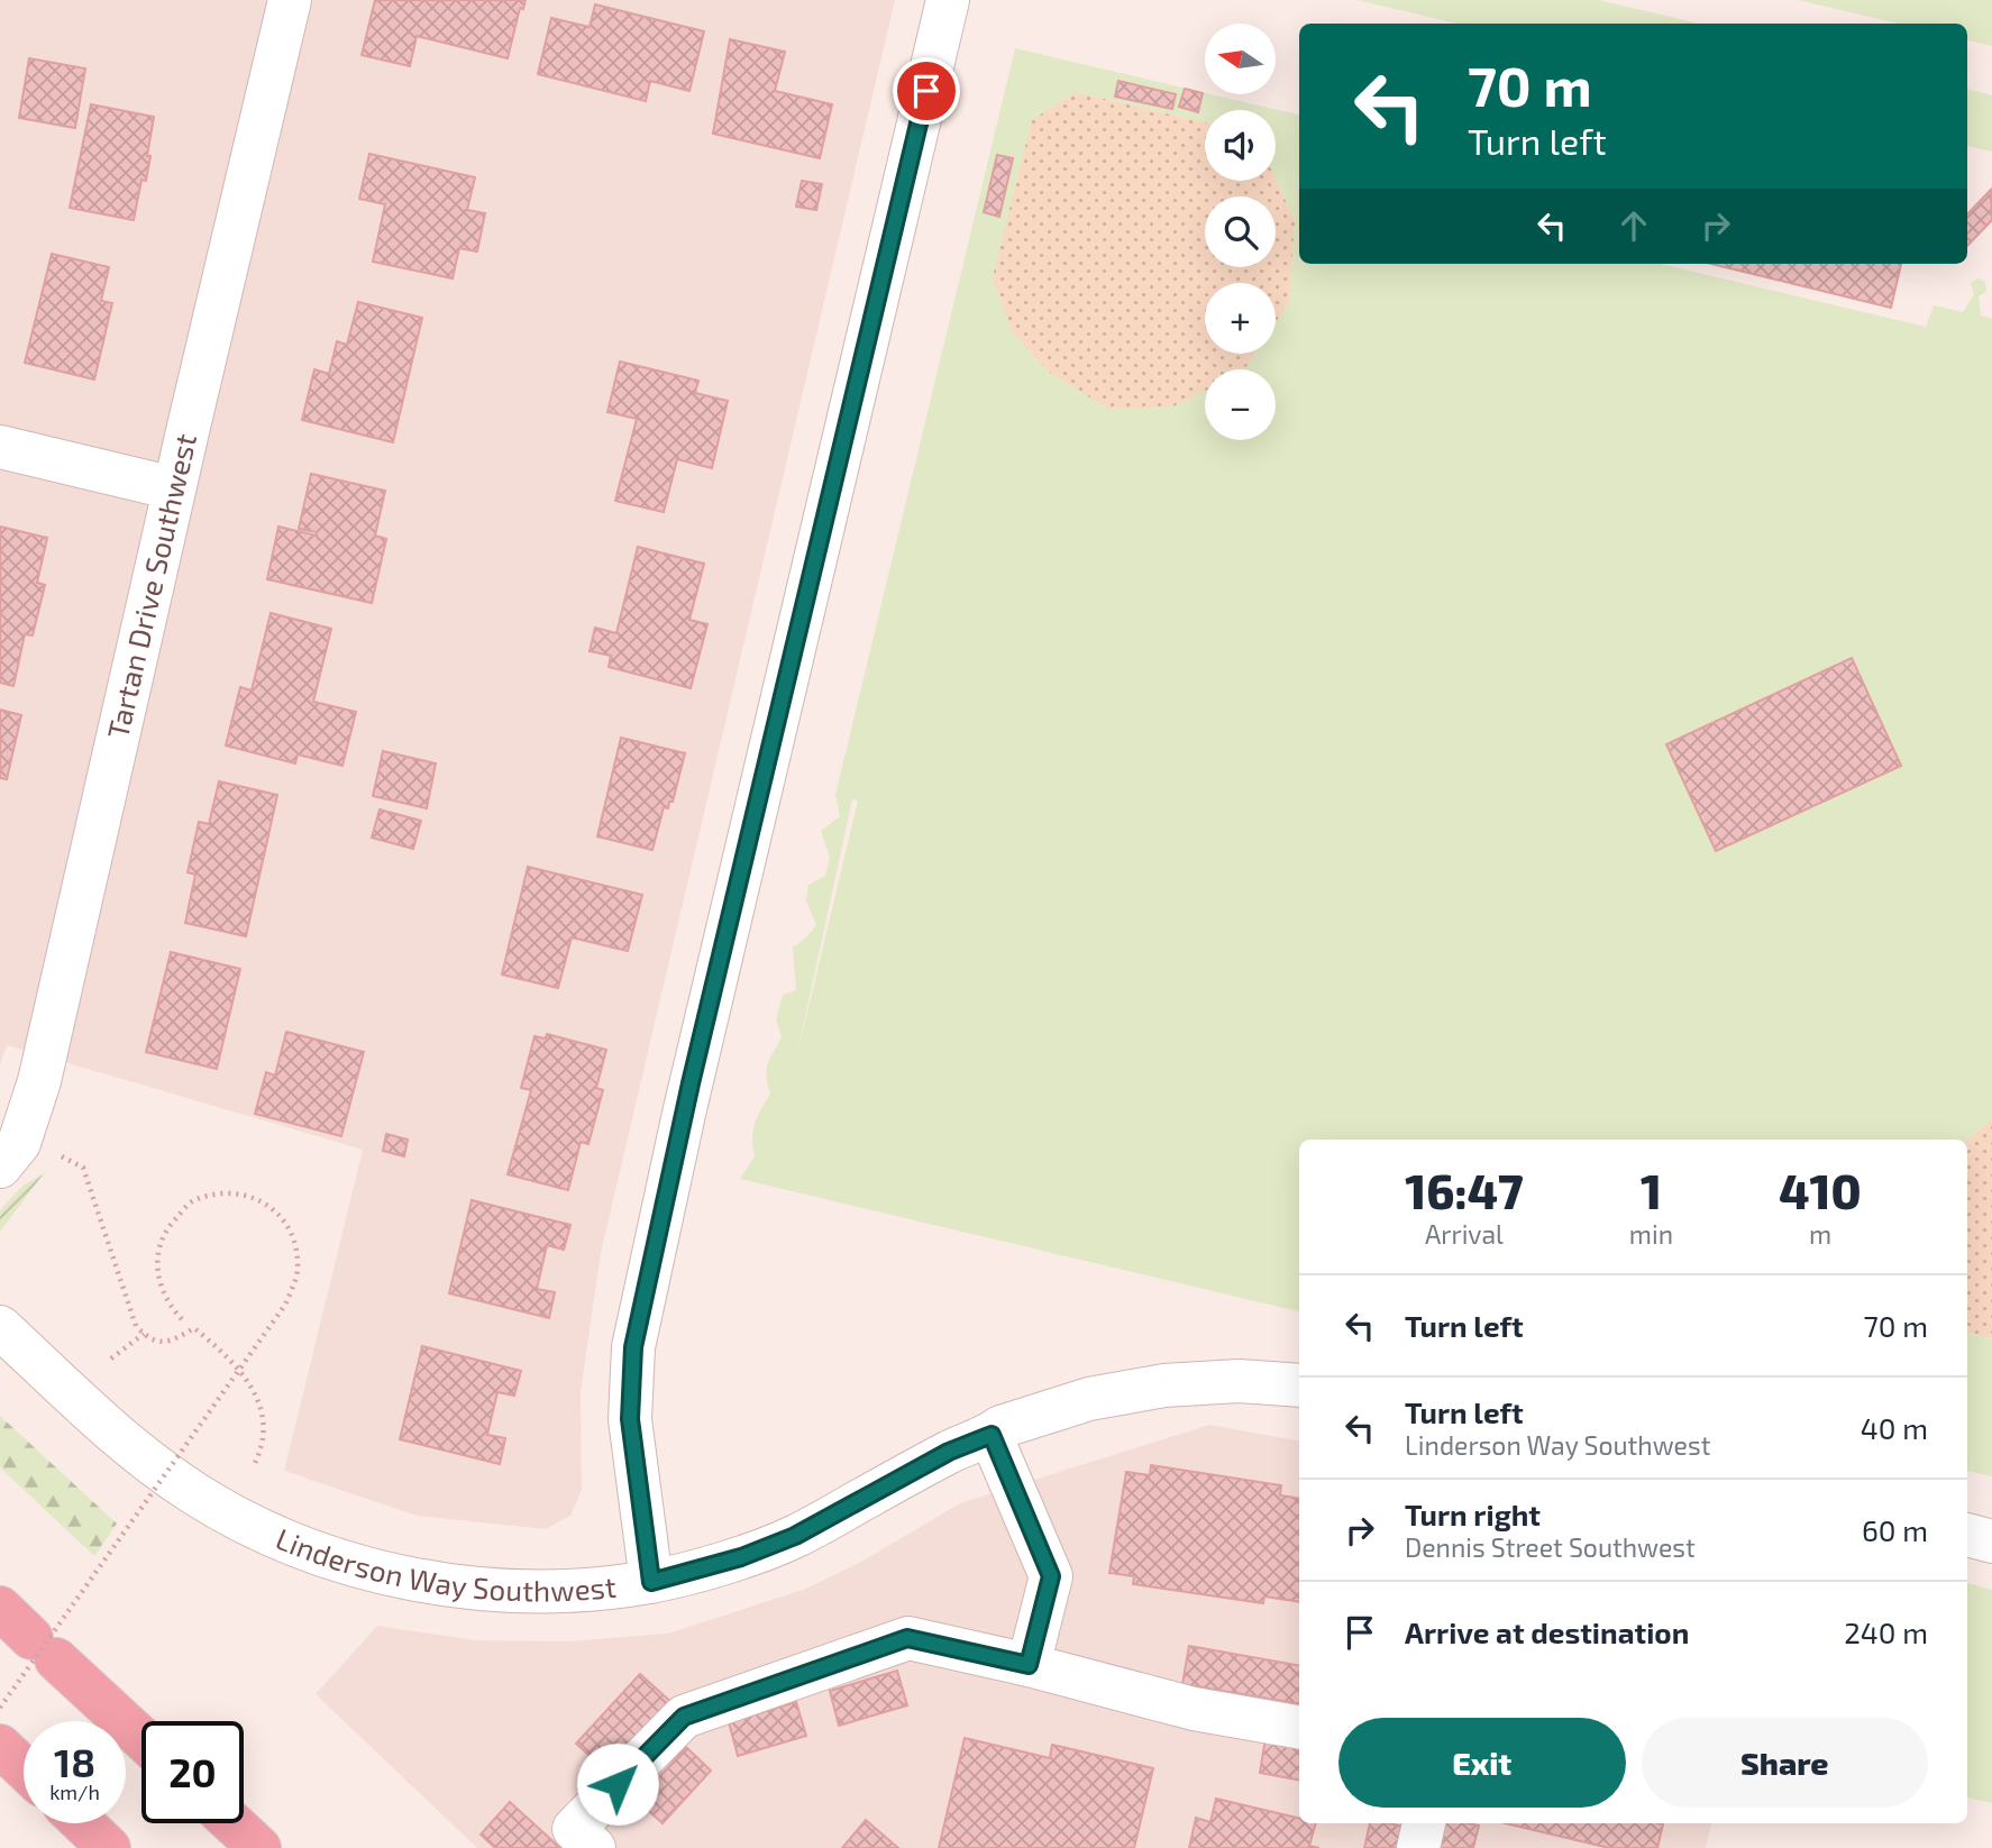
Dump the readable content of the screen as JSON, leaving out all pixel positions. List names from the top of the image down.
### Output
{
  "streets": {
    "street": ["Tartan Drive Southwest", "Linderson Way Southwest"]
  },
  "north": "left",
  "page": {
    "map_buttons": ["+", "−"],
    "turn": ["70 m", "Turn left"],
    "eta": [
      "16:47",
      "Arrival",
      "1",
      "min",
      "410",
      "m"
    ],
    "list": [
      {
        "name": "Turn left",
        "value": "70 m"
      },
      {
        "name": "Turn left",
        "note": "Linderson Way Southwest",
        "value": "40 m"
      },
      {
        "name": "Turn right",
        "note": "Dennis Street Southwest",
        "value": "60 m"
      },
      {
        "name": "Arrive at destination",
        "value": "240 m"
      }
    ],
    "buttons": ["Exit", "Share"],
    "speed": "18 km/h",
    "limit": "20"
  }
}
